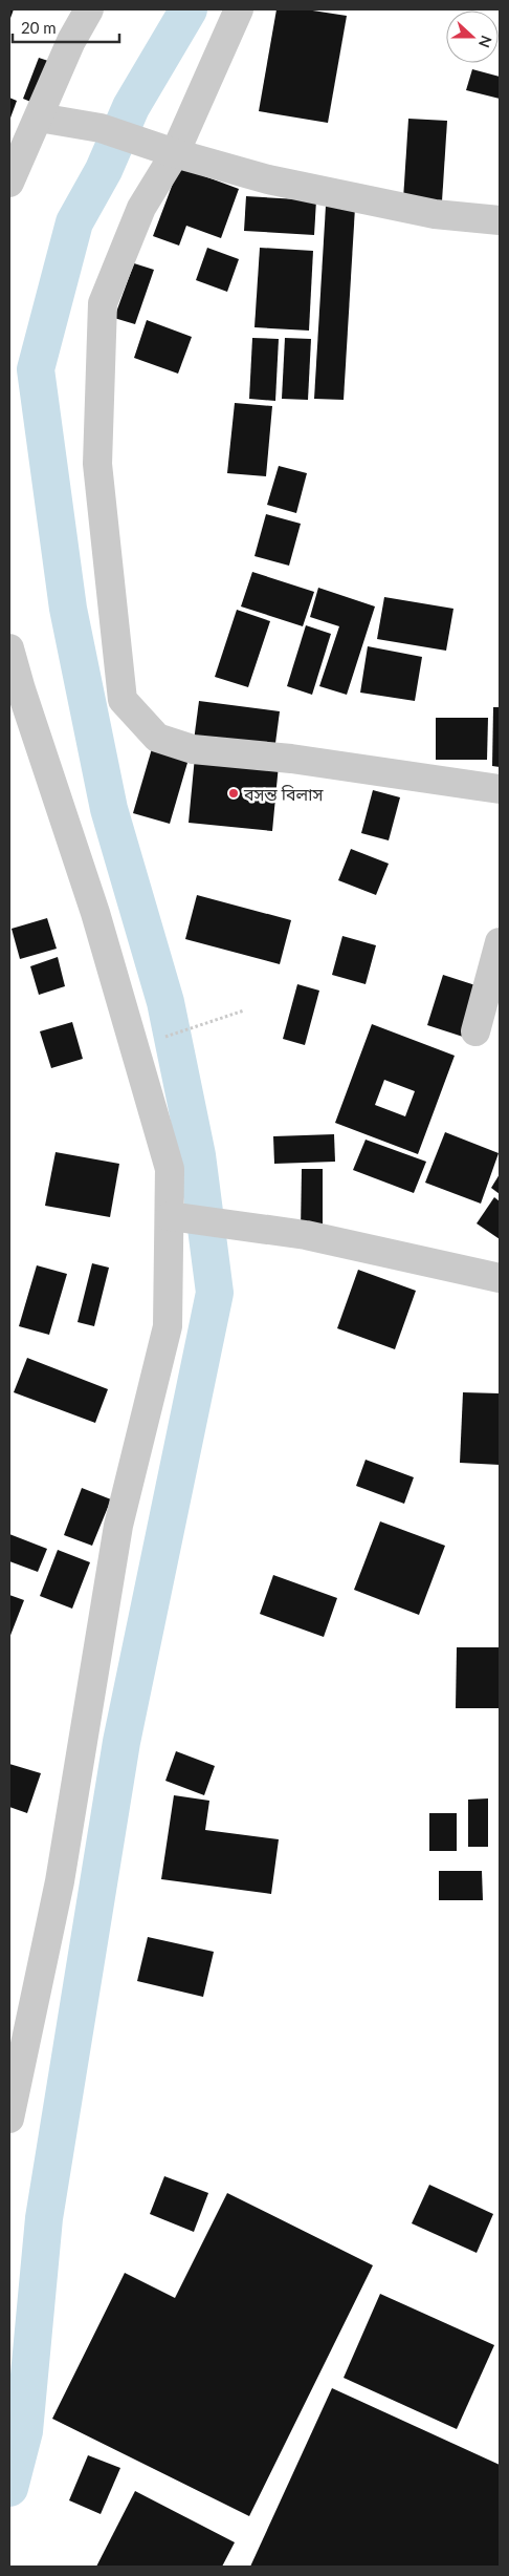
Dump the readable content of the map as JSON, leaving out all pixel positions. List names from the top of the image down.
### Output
{
  "places": ["বসন্ত বিলাস"],
  "scale_bar": "20 m",
  "north": "right"
}
